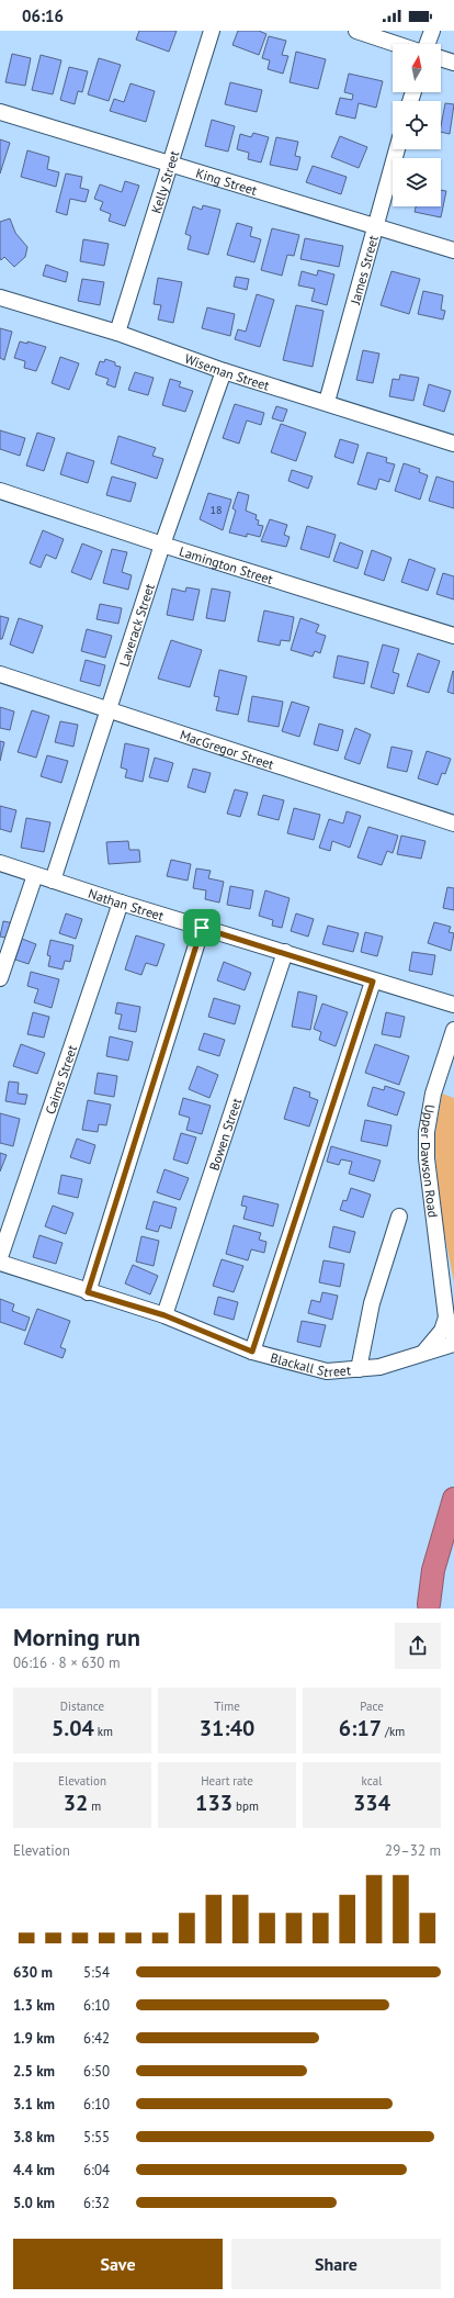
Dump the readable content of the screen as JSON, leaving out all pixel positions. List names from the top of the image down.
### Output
{
  "streets": {
    "street": [
      "King Street",
      "Kelly Street",
      "James Street",
      "Wiseman Street",
      "Lamington Street",
      "Laverack Street",
      "MacGregor Street",
      "Nathan Street",
      "Cairns Street",
      "Bowen Street",
      "Upper Dawson Road",
      "Blackall Street"
    ]
  },
  "crossings": [
    ["King Street", "Kelly Street"],
    ["King Street", "James Street"],
    ["Kelly Street", "Wiseman Street"],
    ["James Street", "Wiseman Street"],
    ["Wiseman Street", "Laverack Street"],
    ["Lamington Street", "Laverack Street"],
    ["Laverack Street", "MacGregor Street"],
    ["Laverack Street", "Nathan Street"],
    ["Nathan Street", "Cairns Street"],
    ["Nathan Street", "Bowen Street"],
    ["Bowen Street", "Blackall Street"]
  ],
  "house_numbers": ["18"],
  "north": "top",
  "page": {
    "status": "06:16",
    "heading": ["Morning run", "06:16 · 8 × 630 m"],
    "stats": [
      ["Distance", "5.04 km"],
      ["Time", "31:40"],
      ["Pace", "6:17 /km"],
      ["Elevation", "32 m"],
      ["Heart rate", "133 bpm"],
      ["kcal", "334"]
    ],
    "chart": ["Elevation", "29–32 m"],
    "list": [
      {
        "name": "630 m",
        "note": "5:54"
      },
      {
        "name": "1.3 km",
        "note": "6:10"
      },
      {
        "name": "1.9 km",
        "note": "6:42"
      },
      {
        "name": "2.5 km",
        "note": "6:50"
      },
      {
        "name": "3.1 km",
        "note": "6:10"
      },
      {
        "name": "3.8 km",
        "note": "5:55"
      },
      {
        "name": "4.4 km",
        "note": "6:04"
      },
      {
        "name": "5.0 km",
        "note": "6:32"
      }
    ],
    "buttons": ["Save", "Share"]
  }
}
